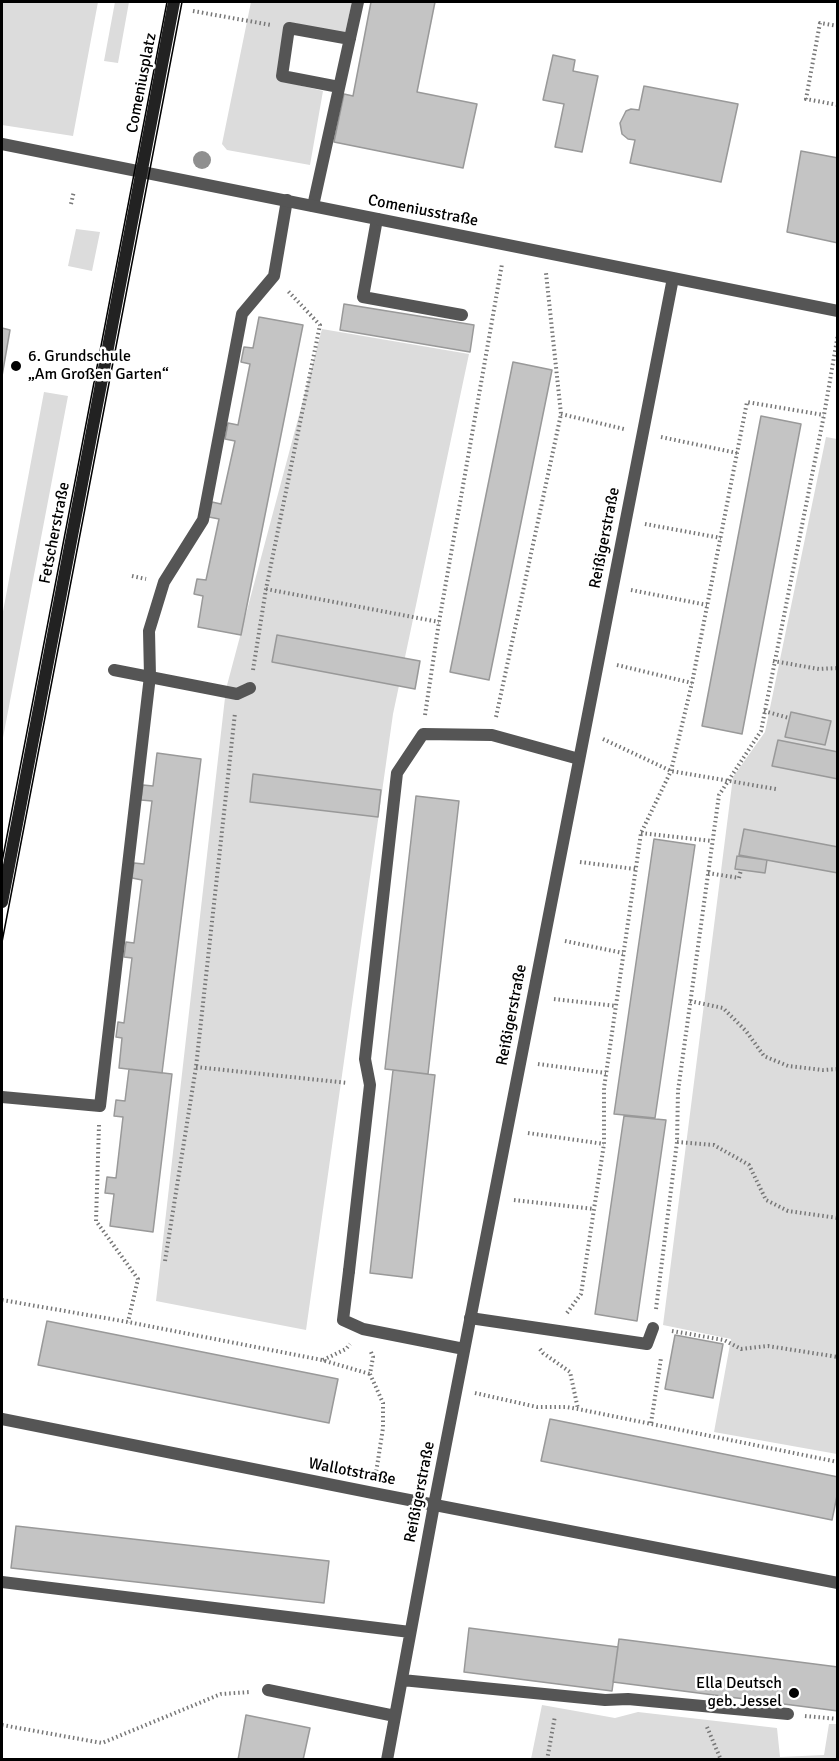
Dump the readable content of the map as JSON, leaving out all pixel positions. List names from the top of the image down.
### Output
{
  "streets": {
    "main road": ["Comeniusplatz", "Fetscherstraße"],
    "street": ["Comeniusstraße", "Reißigerstraße", "Wallotstraße"]
  },
  "crossings": [
    ["Comeniusplatz", "Comeniusstraße"],
    ["Comeniusplatz", "Fetscherstraße"],
    ["Comeniusstraße", "Fetscherstraße"],
    ["Comeniusstraße", "Reißigerstraße"],
    ["Reißigerstraße", "Wallotstraße"]
  ],
  "places": ["6. Grundschule „Am Großen Garten“", "Ella Deutsch geb. Jessel"]
}
